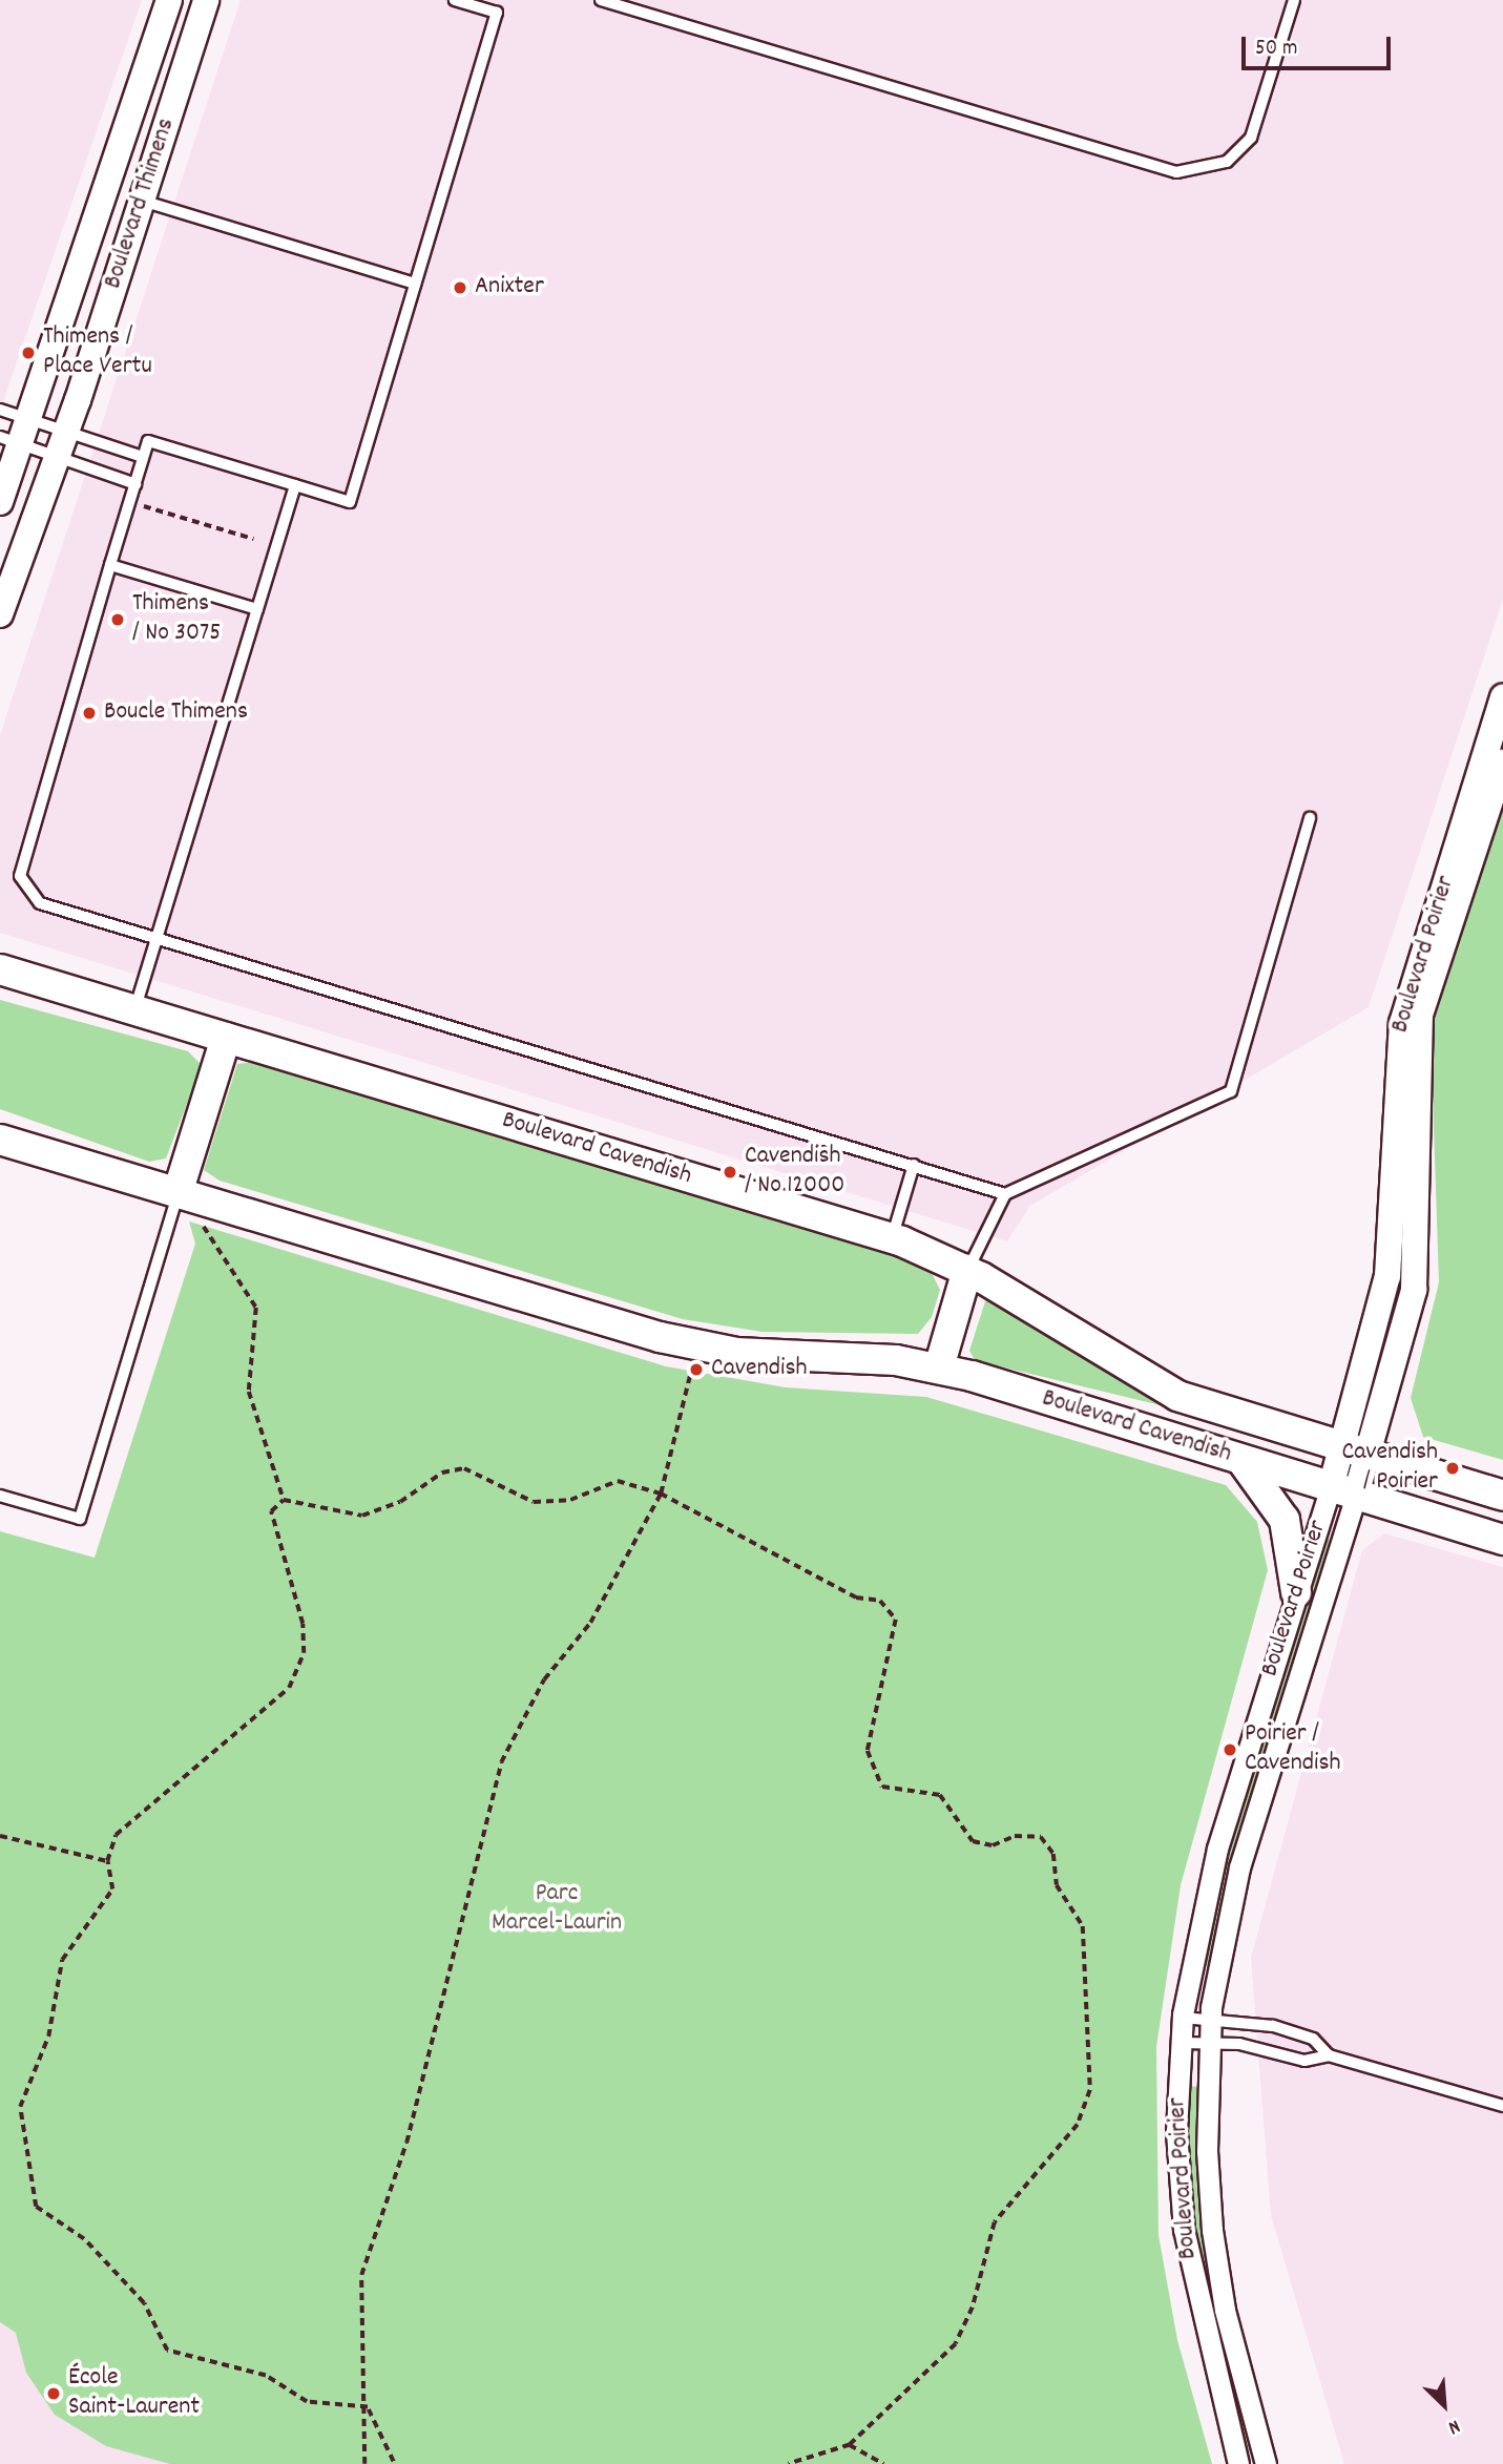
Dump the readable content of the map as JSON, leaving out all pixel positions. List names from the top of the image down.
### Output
{
  "streets": {
    "main road": ["Boulevard Cavendish"],
    "street": ["Boulevard Thimens", "Boulevard Poirier"]
  },
  "crossings": [
    ["Boulevard Poirier", "Boulevard Cavendish"]
  ],
  "parks": ["Parc Marcel-Laurin"],
  "places": [
    "Anixter",
    "Thimens / Place Vertu",
    "Thimens / No 3075",
    "Boucle Thimens",
    "Cavendish / No 12000",
    "Cavendish",
    "Cavendish / Poirier",
    "Poirier / Cavendish",
    "École Saint-Laurent"
  ],
  "scale_bar": "50 m",
  "north": "bottom right"
}
